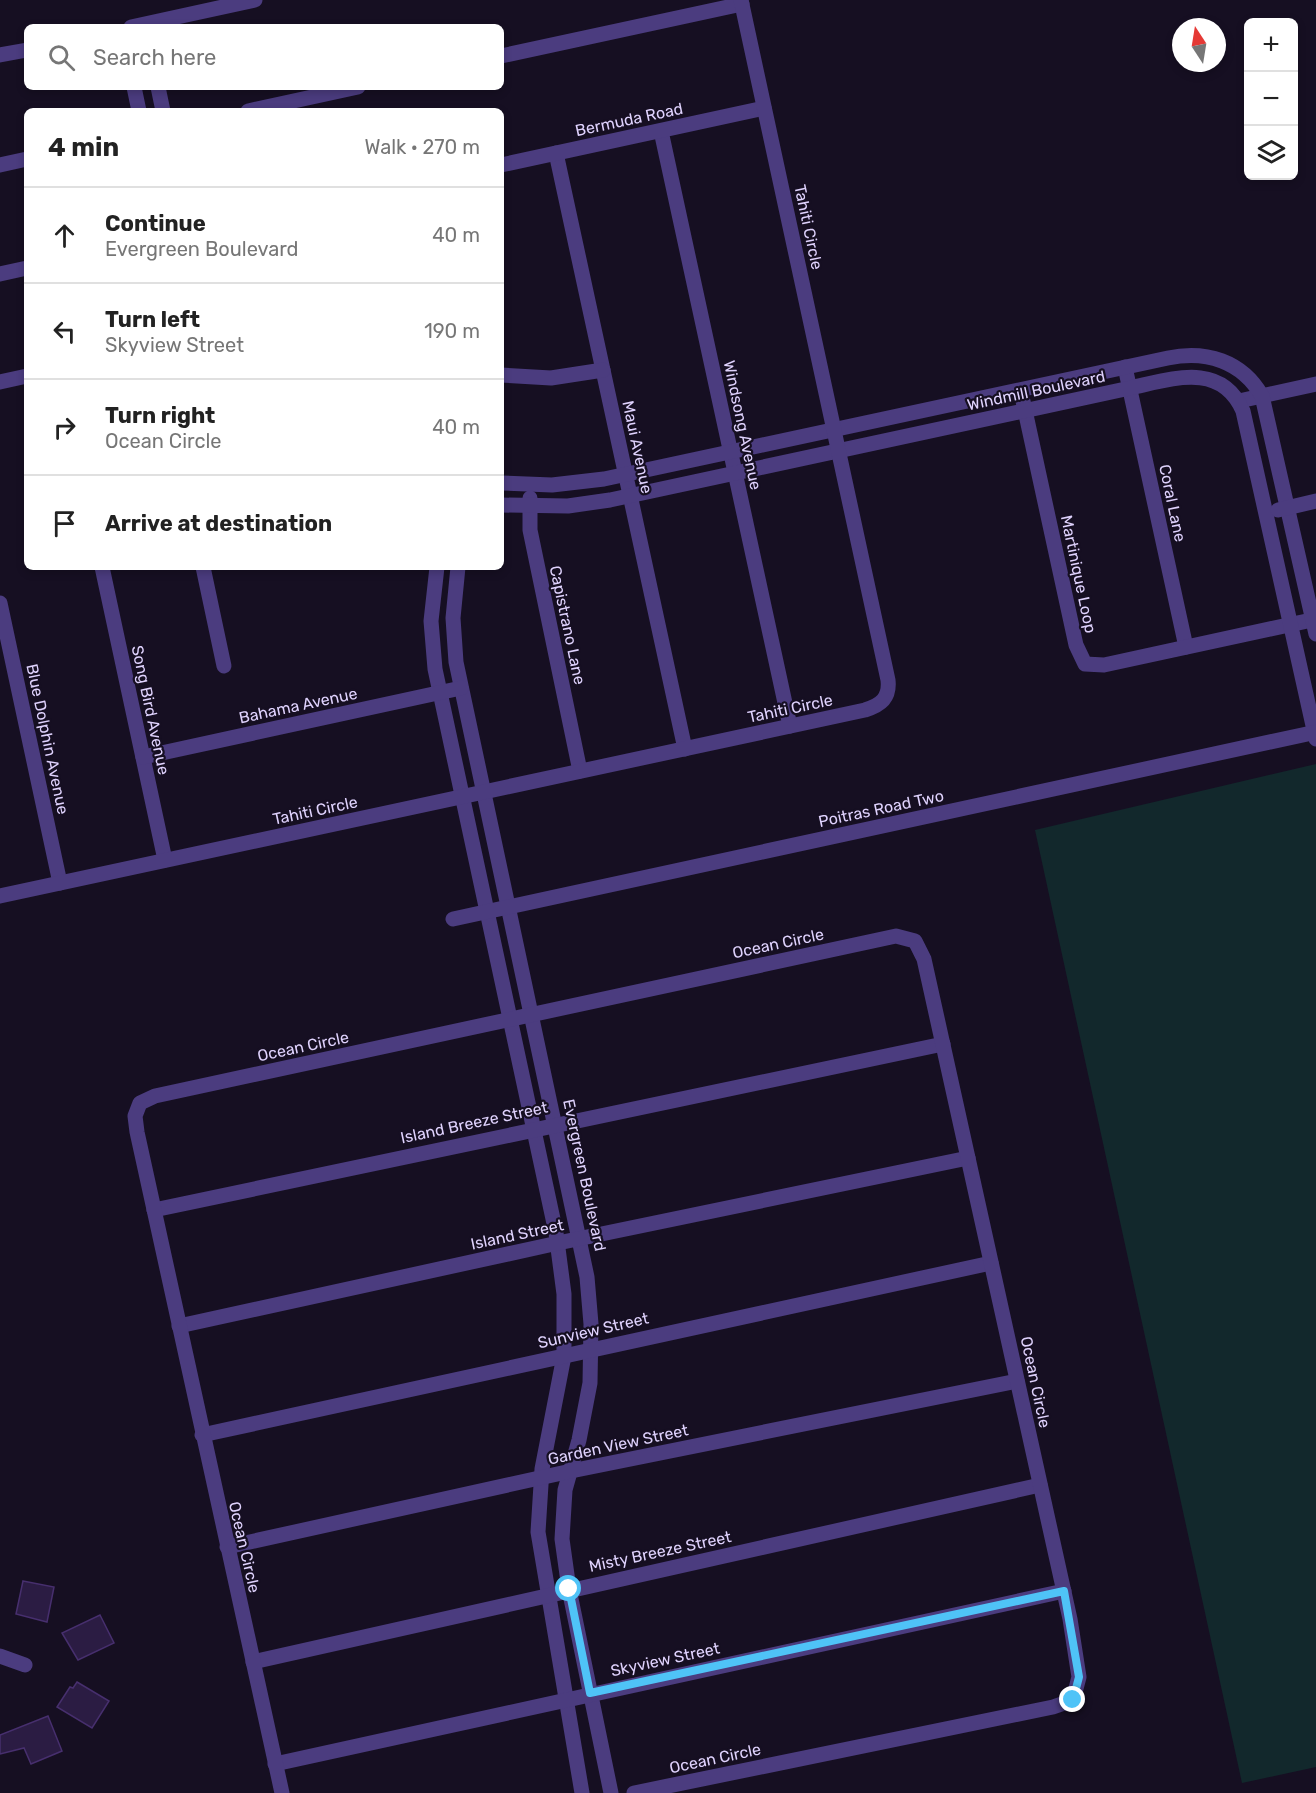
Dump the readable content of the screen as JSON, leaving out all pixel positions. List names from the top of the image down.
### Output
{
  "streets": {
    "street": [
      "Bermuda Road",
      "Tahiti Circle",
      "Windmill Boulevard",
      "Windsong Avenue",
      "Maui Avenue",
      "Coral Lane",
      "Martinique Loop",
      "Capistrano Lane",
      "Bahama Avenue",
      "Song Bird Avenue",
      "Blue Dolphin Avenue",
      "Poitras Road Two",
      "Ocean Circle",
      "Island Breeze Street",
      "Evergreen Boulevard",
      "Island Street",
      "Sunview Street",
      "Garden View Street",
      "Misty Breeze Street",
      "Skyview Street"
    ]
  },
  "crossings": [
    ["Bermuda Road", "Tahiti Circle"],
    ["Bermuda Road", "Windsong Avenue"],
    ["Bermuda Road", "Maui Avenue"],
    ["Tahiti Circle", "Windmill Boulevard"],
    ["Tahiti Circle", "Windsong Avenue"],
    ["Tahiti Circle", "Maui Avenue"],
    ["Tahiti Circle", "Capistrano Lane"],
    ["Tahiti Circle", "Song Bird Avenue"],
    ["Tahiti Circle", "Blue Dolphin Avenue"],
    ["Tahiti Circle", "Evergreen Boulevard"],
    ["Windmill Boulevard", "Windsong Avenue"],
    ["Windmill Boulevard", "Maui Avenue"],
    ["Windmill Boulevard", "Coral Lane"],
    ["Windmill Boulevard", "Martinique Loop"],
    ["Windmill Boulevard", "Capistrano Lane"],
    ["Coral Lane", "Martinique Loop"],
    ["Bahama Avenue", "Song Bird Avenue"],
    ["Bahama Avenue", "Evergreen Boulevard"],
    ["Poitras Road Two", "Evergreen Boulevard"],
    ["Ocean Circle", "Island Breeze Street"],
    ["Ocean Circle", "Evergreen Boulevard"],
    ["Ocean Circle", "Island Street"],
    ["Ocean Circle", "Sunview Street"],
    ["Ocean Circle", "Garden View Street"],
    ["Ocean Circle", "Misty Breeze Street"],
    ["Ocean Circle", "Skyview Street"],
    ["Island Breeze Street", "Evergreen Boulevard"],
    ["Evergreen Boulevard", "Island Street"],
    ["Evergreen Boulevard", "Sunview Street"],
    ["Evergreen Boulevard", "Garden View Street"],
    ["Evergreen Boulevard", "Misty Breeze Street"],
    ["Evergreen Boulevard", "Skyview Street"]
  ],
  "north": "top",
  "page": {
    "map_buttons": ["+", "−"],
    "search": "Search here",
    "heading": ["4 min", "Walk · 270 m"],
    "list": [
      ["Continue", "Evergreen Boulevard", "40 m"],
      ["Turn left", "Skyview Street", "190 m"],
      ["Turn right", "Ocean Circle", "40 m"],
      "Arrive at destination"
    ]
  }
}
